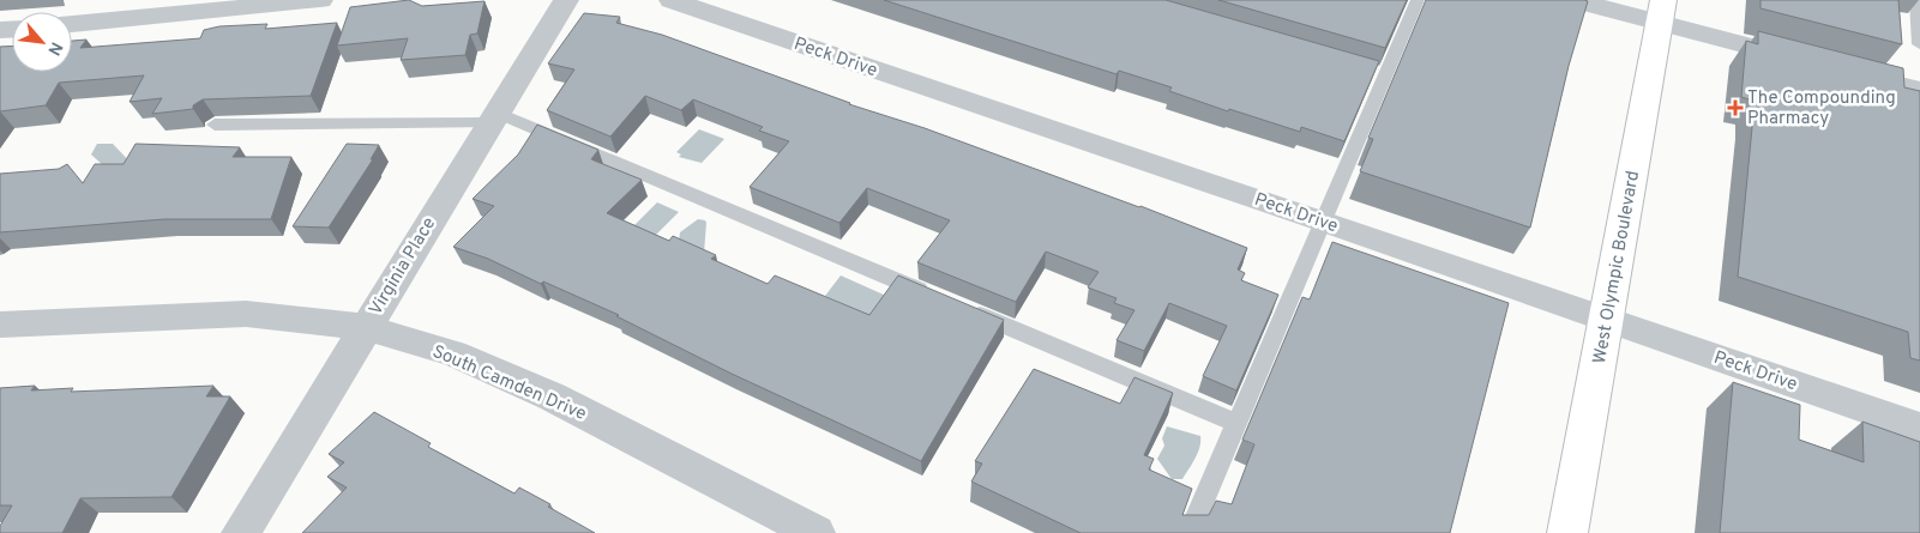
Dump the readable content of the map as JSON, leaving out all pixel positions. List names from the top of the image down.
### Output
{
  "streets": {
    "main road": ["West Olympic Boulevard"],
    "street": ["Peck Drive", "Virginia Place", "South Camden Drive"]
  },
  "crossings": [
    ["Peck Drive", "West Olympic Boulevard"],
    ["Virginia Place", "South Camden Drive"]
  ],
  "places": {
    "health": ["The Compounding Pharmacy"]
  },
  "north": "bottom right"
}
